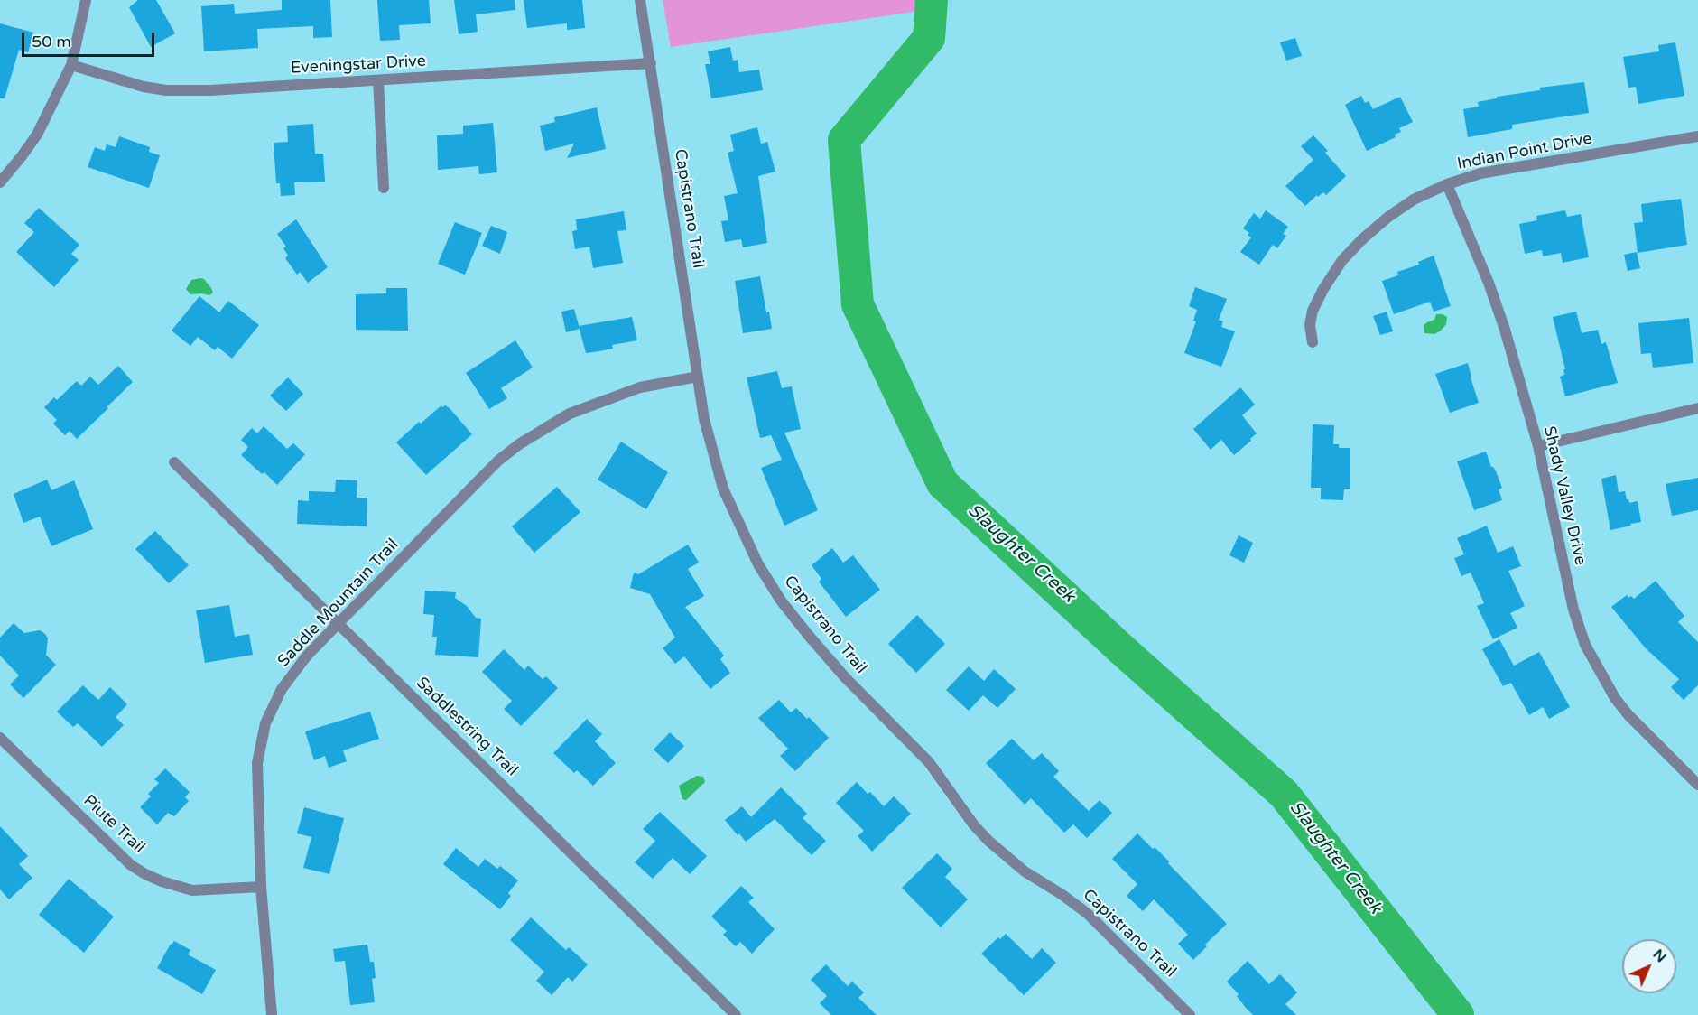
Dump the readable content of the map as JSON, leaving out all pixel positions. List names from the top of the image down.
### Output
{
  "streets": {
    "street": [
      "Eveningstar Drive",
      "Indian Point Drive",
      "Capistrano Trail",
      "Shady Valley Drive",
      "Saddle Mountain Trail",
      "Saddlestring Trail",
      "Piute Trail"
    ]
  },
  "crossings": [
    ["Eveningstar Drive", "Capistrano Trail"],
    ["Indian Point Drive", "Shady Valley Drive"],
    ["Capistrano Trail", "Saddle Mountain Trail"],
    ["Saddle Mountain Trail", "Saddlestring Trail"],
    ["Saddle Mountain Trail", "Piute Trail"]
  ],
  "water": ["Slaughter Creek"],
  "scale_bar": "50 m",
  "north": "top right"
}
